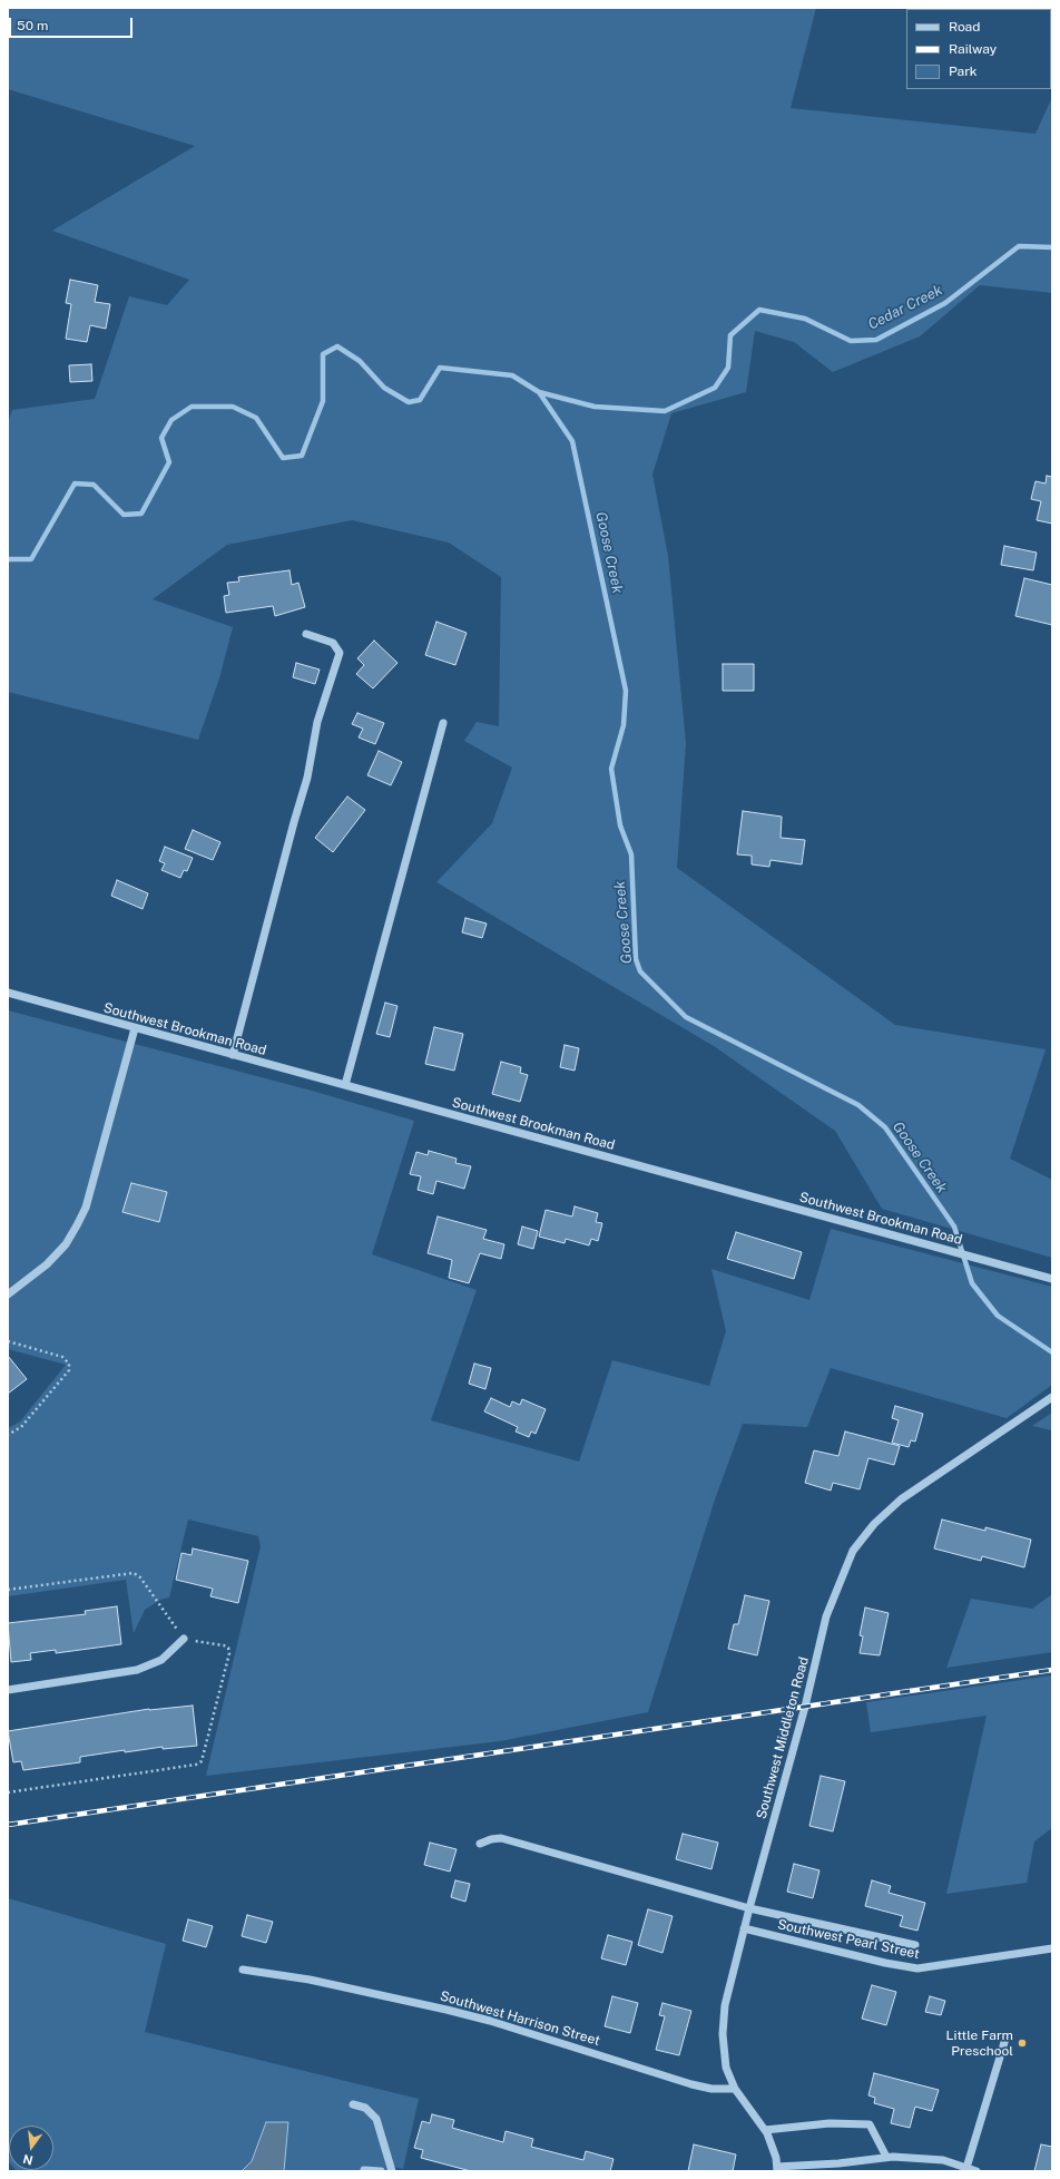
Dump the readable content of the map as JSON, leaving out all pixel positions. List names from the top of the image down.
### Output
{
  "streets": {
    "street": [
      "Southwest Brookman Road",
      "Southwest Middleton Road",
      "Southwest Pearl Street",
      "Southwest Harrison Street"
    ]
  },
  "crossings": [
    ["Southwest Middleton Road", "Southwest Pearl Street"],
    ["Southwest Middleton Road", "Southwest Harrison Street"]
  ],
  "water": ["Cedar Creek", "Goose Creek"],
  "places": ["Little Farm Preschool"],
  "legend": ["Road", "Railway", "Park"],
  "scale_bar": "50 m",
  "north": "bottom"
}
